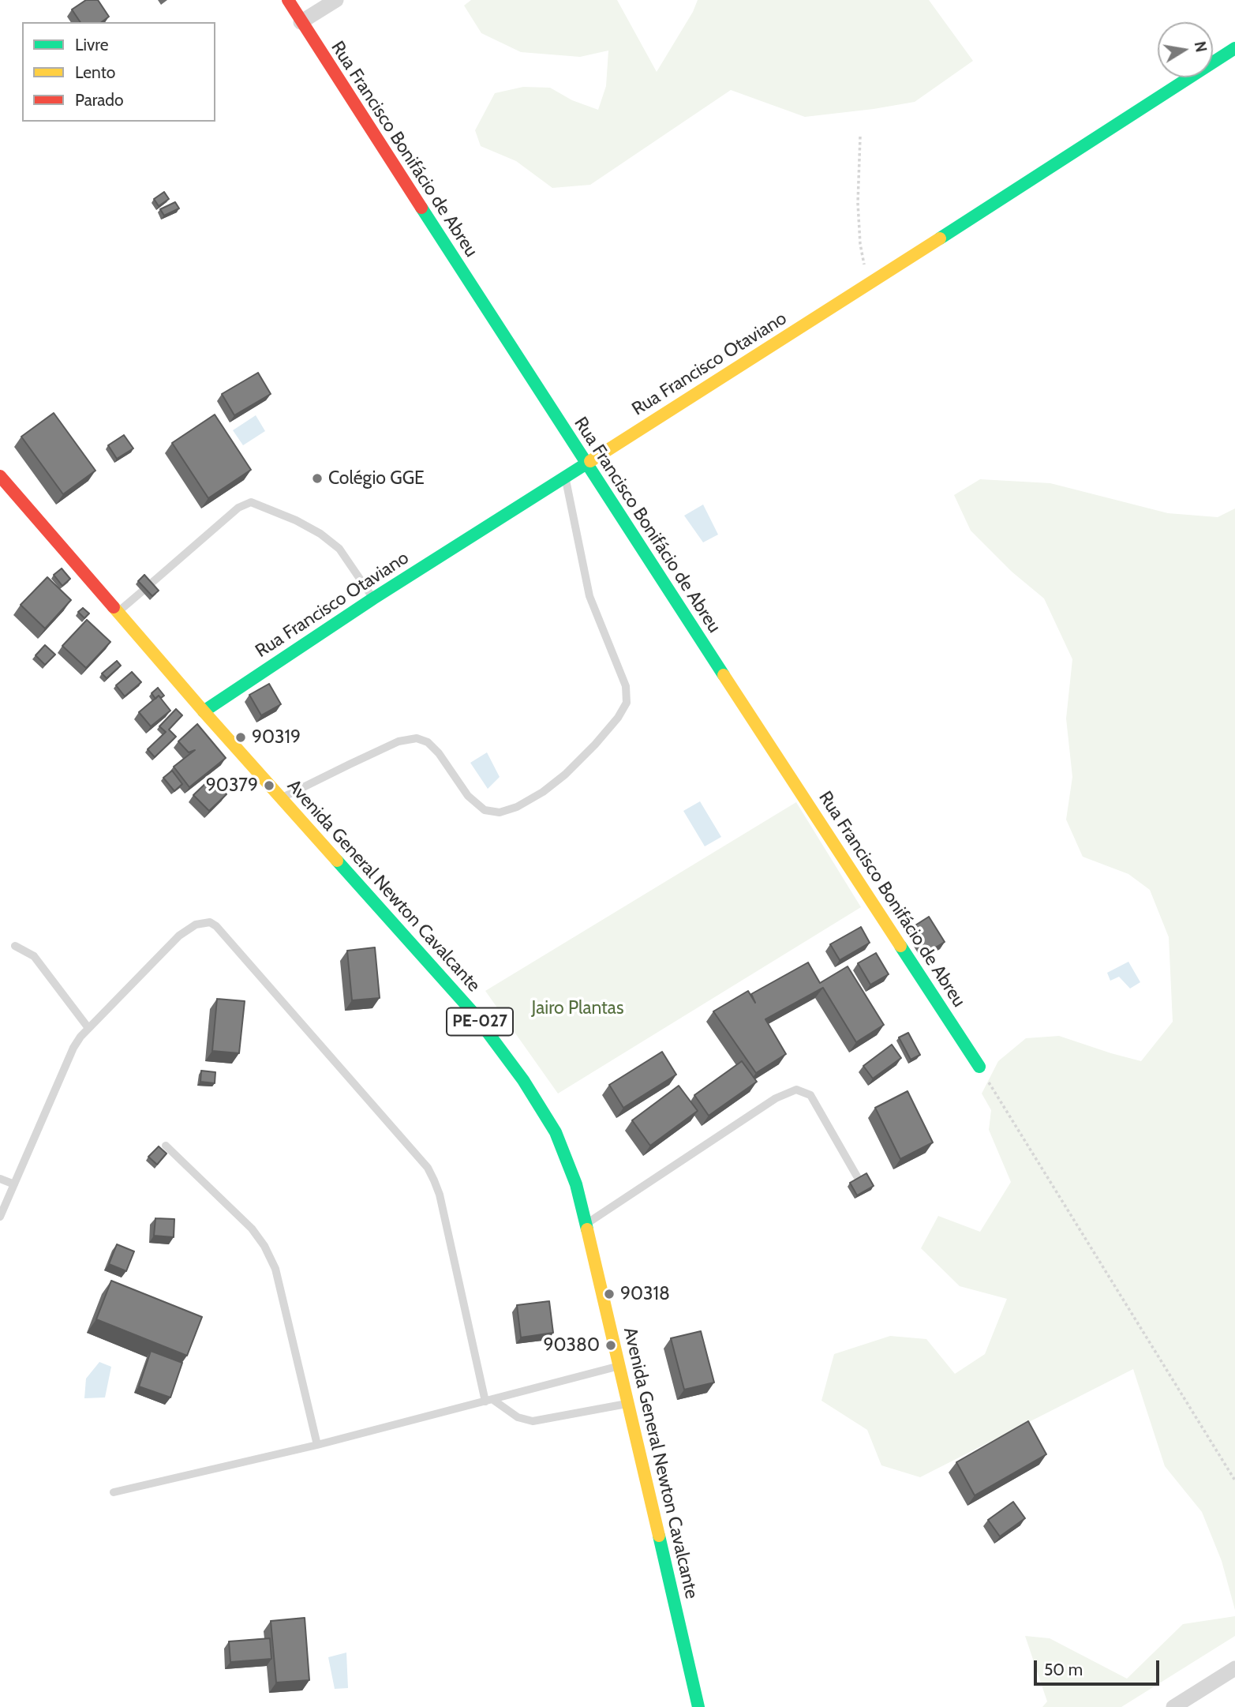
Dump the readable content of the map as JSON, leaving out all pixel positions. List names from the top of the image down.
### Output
{
  "streets": {
    "street": [
      "Rua Francisco Bonifácio de Abreu",
      "Rua Francisco Otaviano",
      "Avenida General Newton Cavalcante",
      "PE-027"
    ]
  },
  "crossings": [
    ["Rua Francisco Bonifácio de Abreu", "Rua Francisco Otaviano"],
    ["Rua Francisco Otaviano", "Avenida General Newton Cavalcante"]
  ],
  "parks": ["Jairo Plantas"],
  "places": [
    "Colégio GGE",
    "90319",
    "90379",
    "90318",
    "90380"
  ],
  "legend": ["Livre", "Lento", "Parado"],
  "scale_bar": "50 m",
  "north": "right"
}
